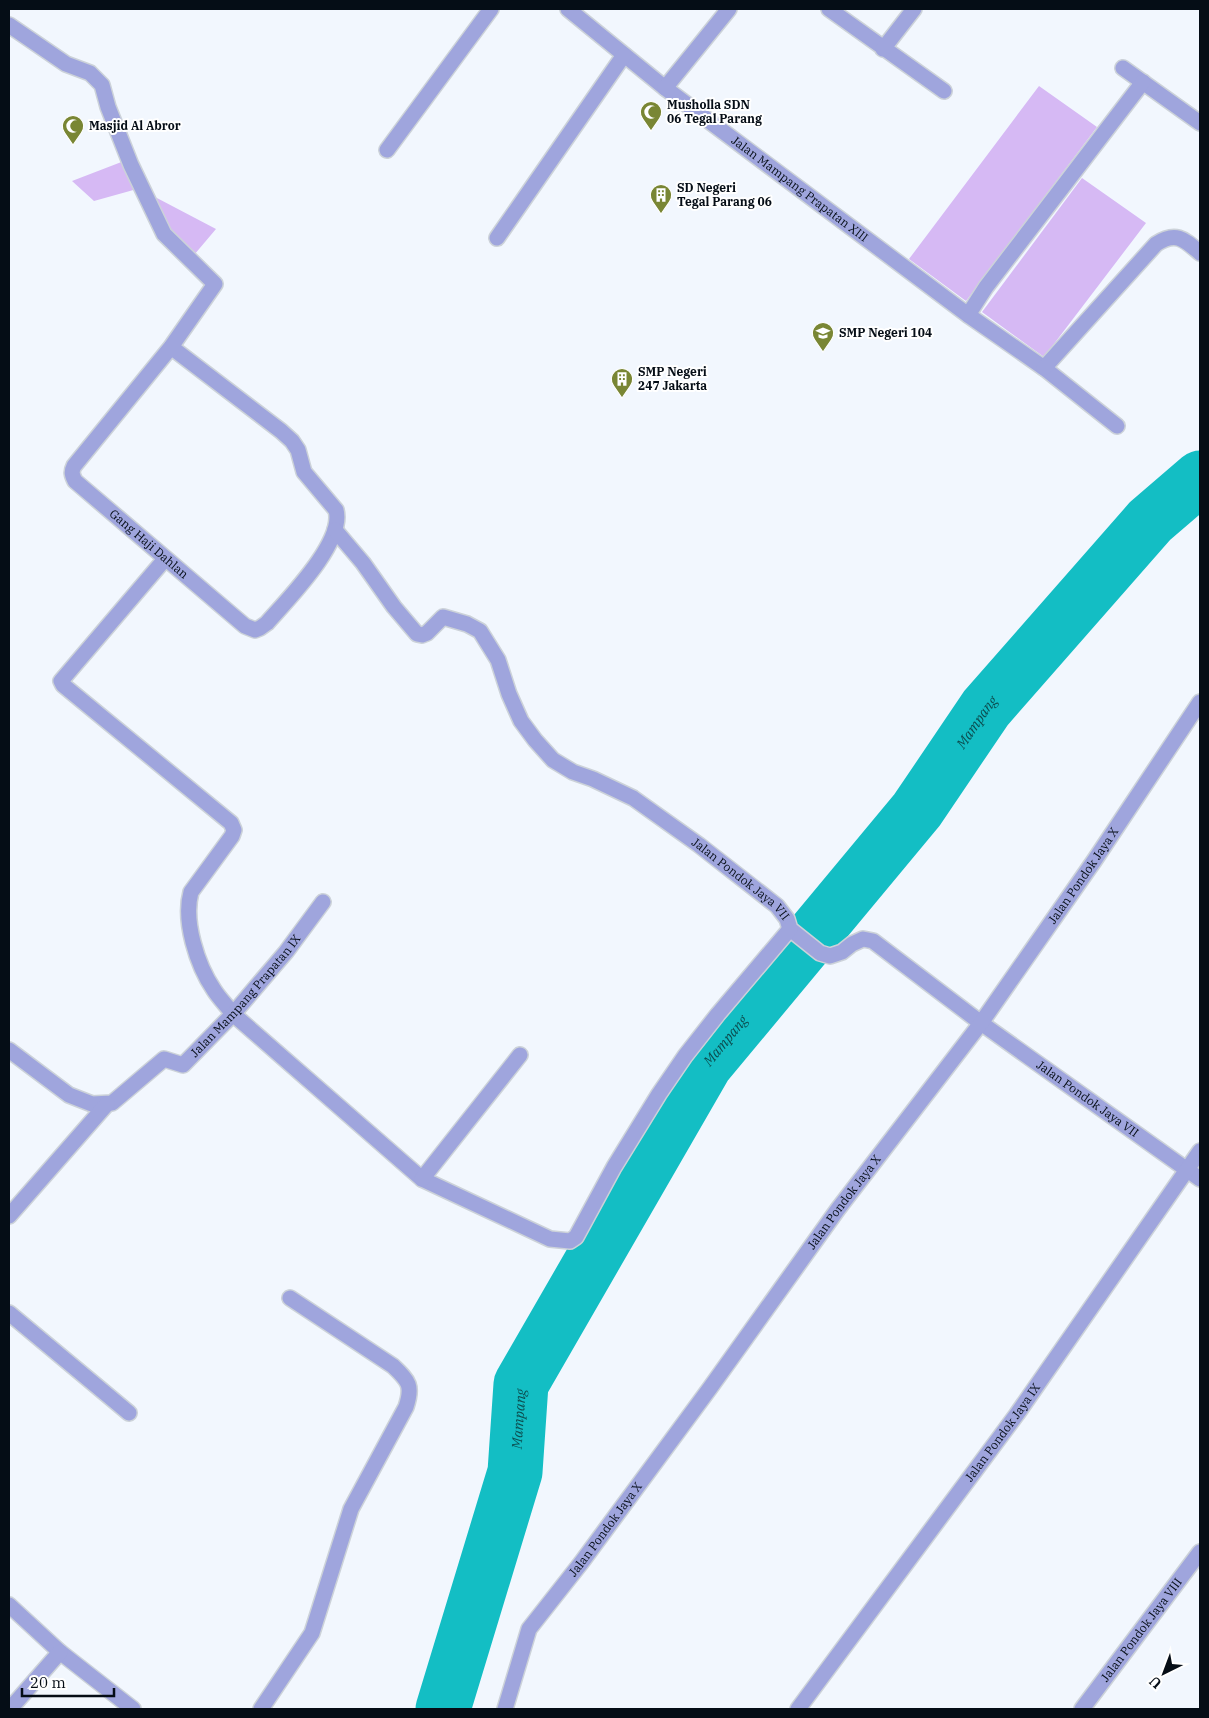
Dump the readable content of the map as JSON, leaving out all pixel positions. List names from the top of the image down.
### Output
{
  "streets": {
    "street": [
      "Jalan Mampang Prapatan XIII",
      "Gang Haji Dahlan",
      "Jalan Pondok Jaya X",
      "Jalan Pondok Jaya VII",
      "Jalan Mampang Prapatan IX",
      "Jalan Pondok Jaya IX",
      "Jalan Pondok Jaya VIII"
    ]
  },
  "crossings": [
    ["Gang Haji Dahlan", "Jalan Pondok Jaya VII"],
    ["Jalan Pondok Jaya X", "Jalan Pondok Jaya VII"],
    ["Jalan Pondok Jaya VII", "Jalan Pondok Jaya IX"]
  ],
  "water": ["Mampang"],
  "places": {
    "mosque": ["Musholla SDN 06 Tegal Parang", "Masjid Al Abror"],
    "building": ["SD Negeri Tegal Parang 06", "SMP Negeri 247 Jakarta"],
    "school or university": ["SMP Negeri 104"]
  },
  "scale_bar": "20 m",
  "north": "bottom left"
}
